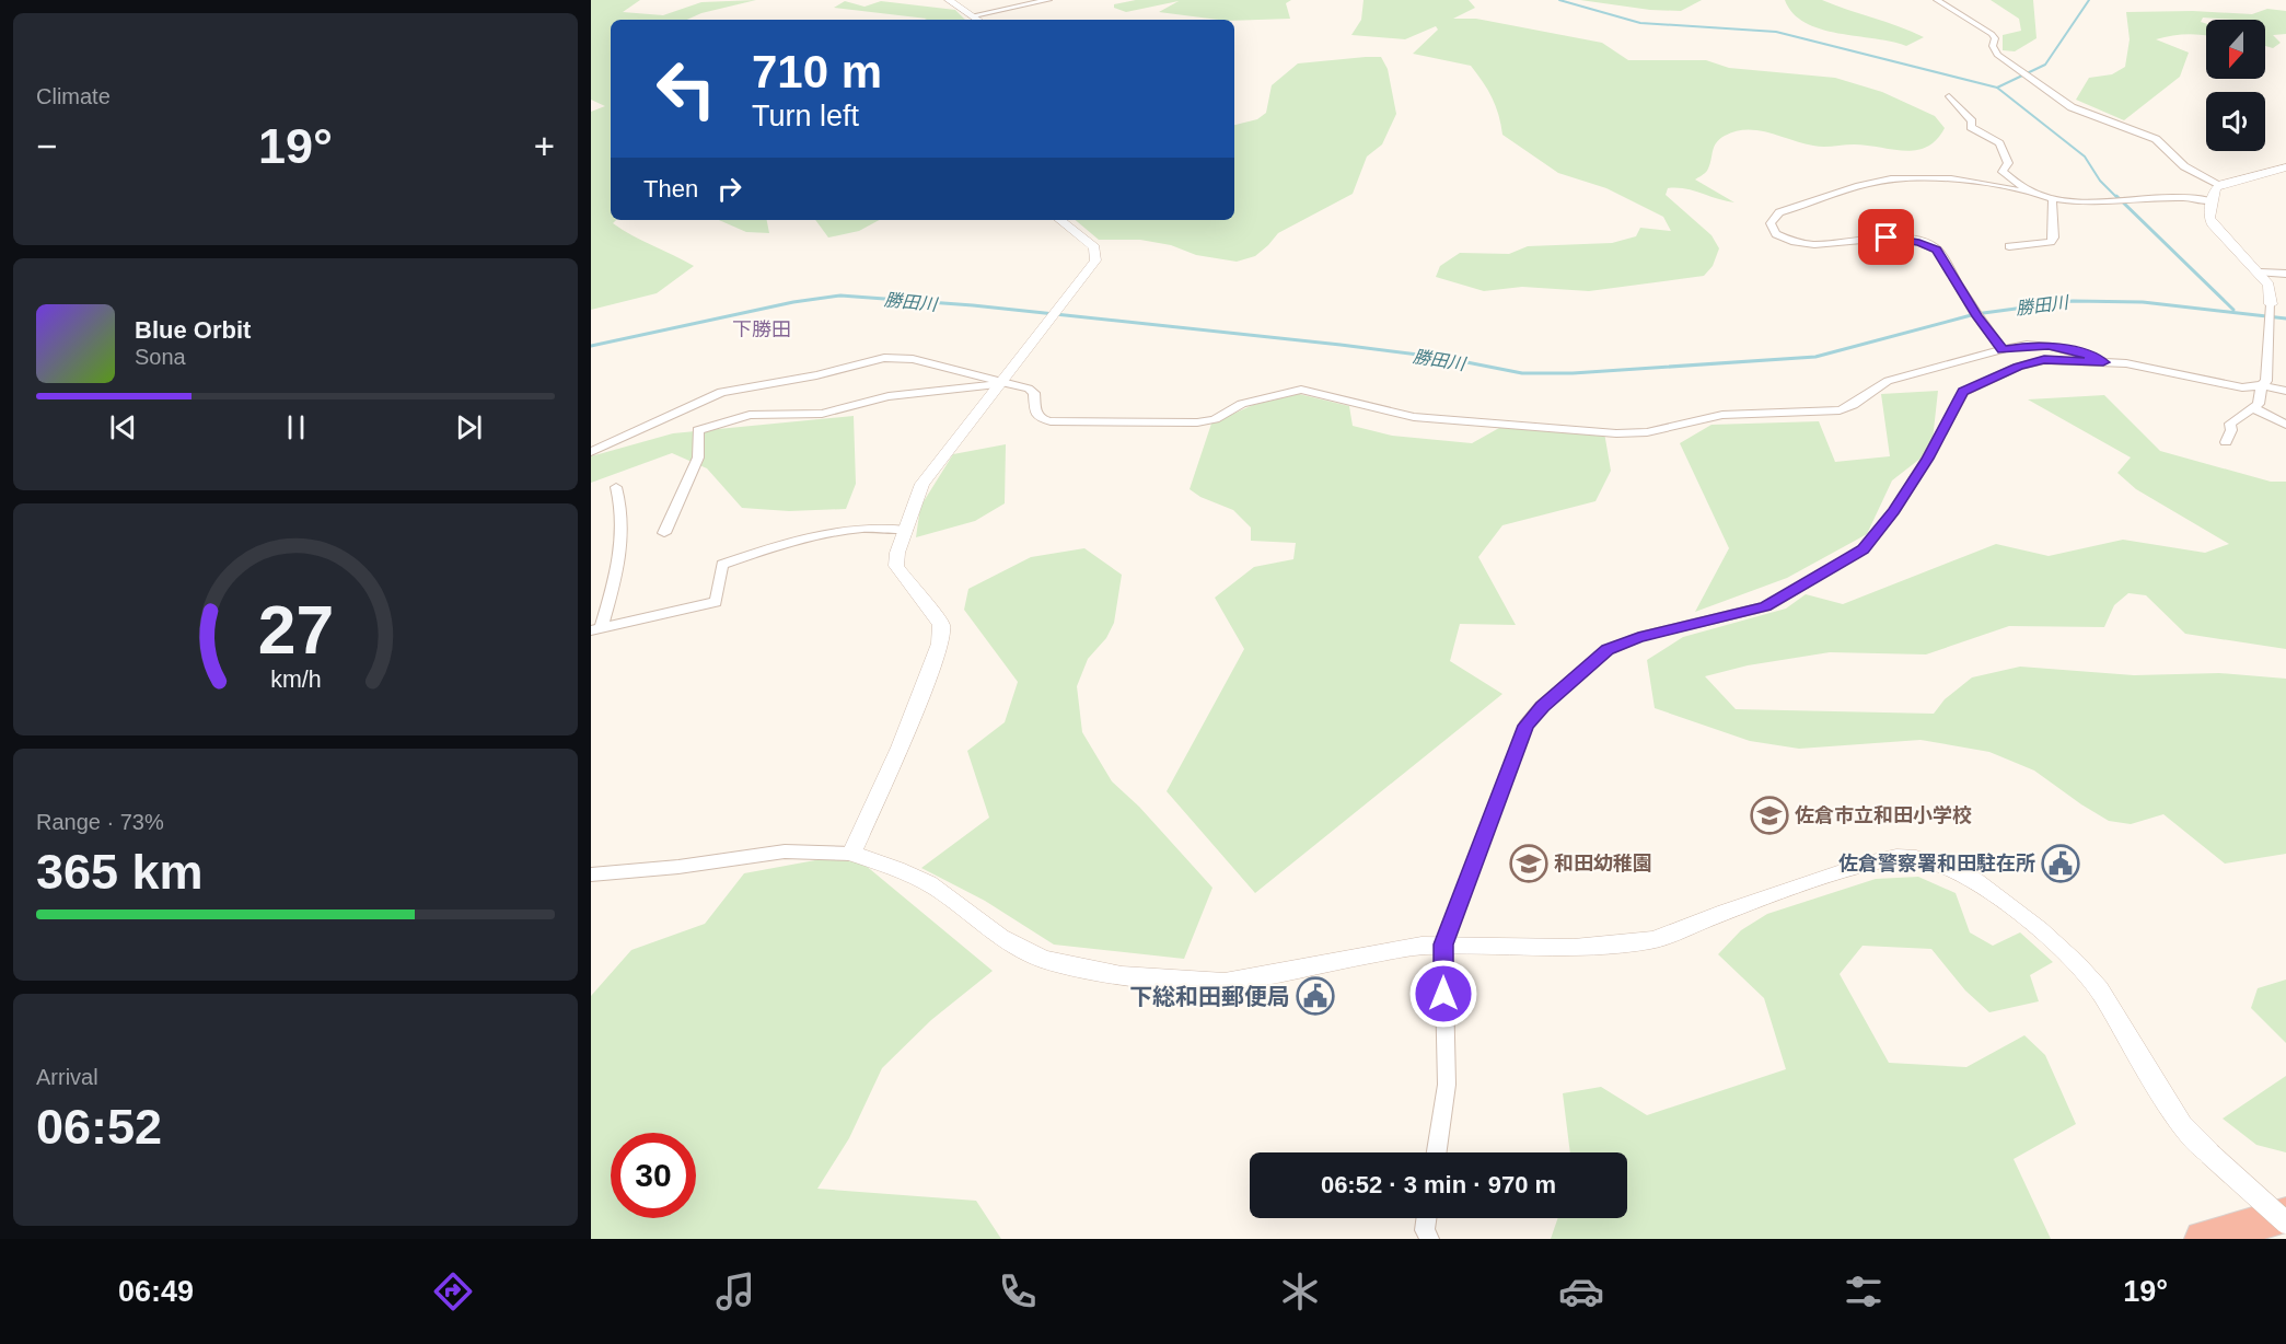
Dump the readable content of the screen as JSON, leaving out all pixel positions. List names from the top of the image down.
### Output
{
  "districts": ["下勝田"],
  "water": ["勝田川"],
  "places": {
    "school or university": ["佐倉市立和田小学校", "和田幼稚園"],
    "public building": ["佐倉警察署和田駐在所", "下総和田郵便局"]
  },
  "north": "bottom",
  "page": {
    "tile": [
      "Climate",
      ["Range · 73%", "365 km"],
      ["Arrival", "06:52"]
    ],
    "turn": ["710 m", "Turn left"],
    "heat": ["−", "19°", "+"],
    "then": "Then",
    "song": ["Blue Orbit", "Sona"],
    "limit": "30",
    "trip": "06:52 · 3 min · 970 m",
    "tabs": ["06:49", "19°"],
    "gauge": ["27", "km/h"]
  }
}
